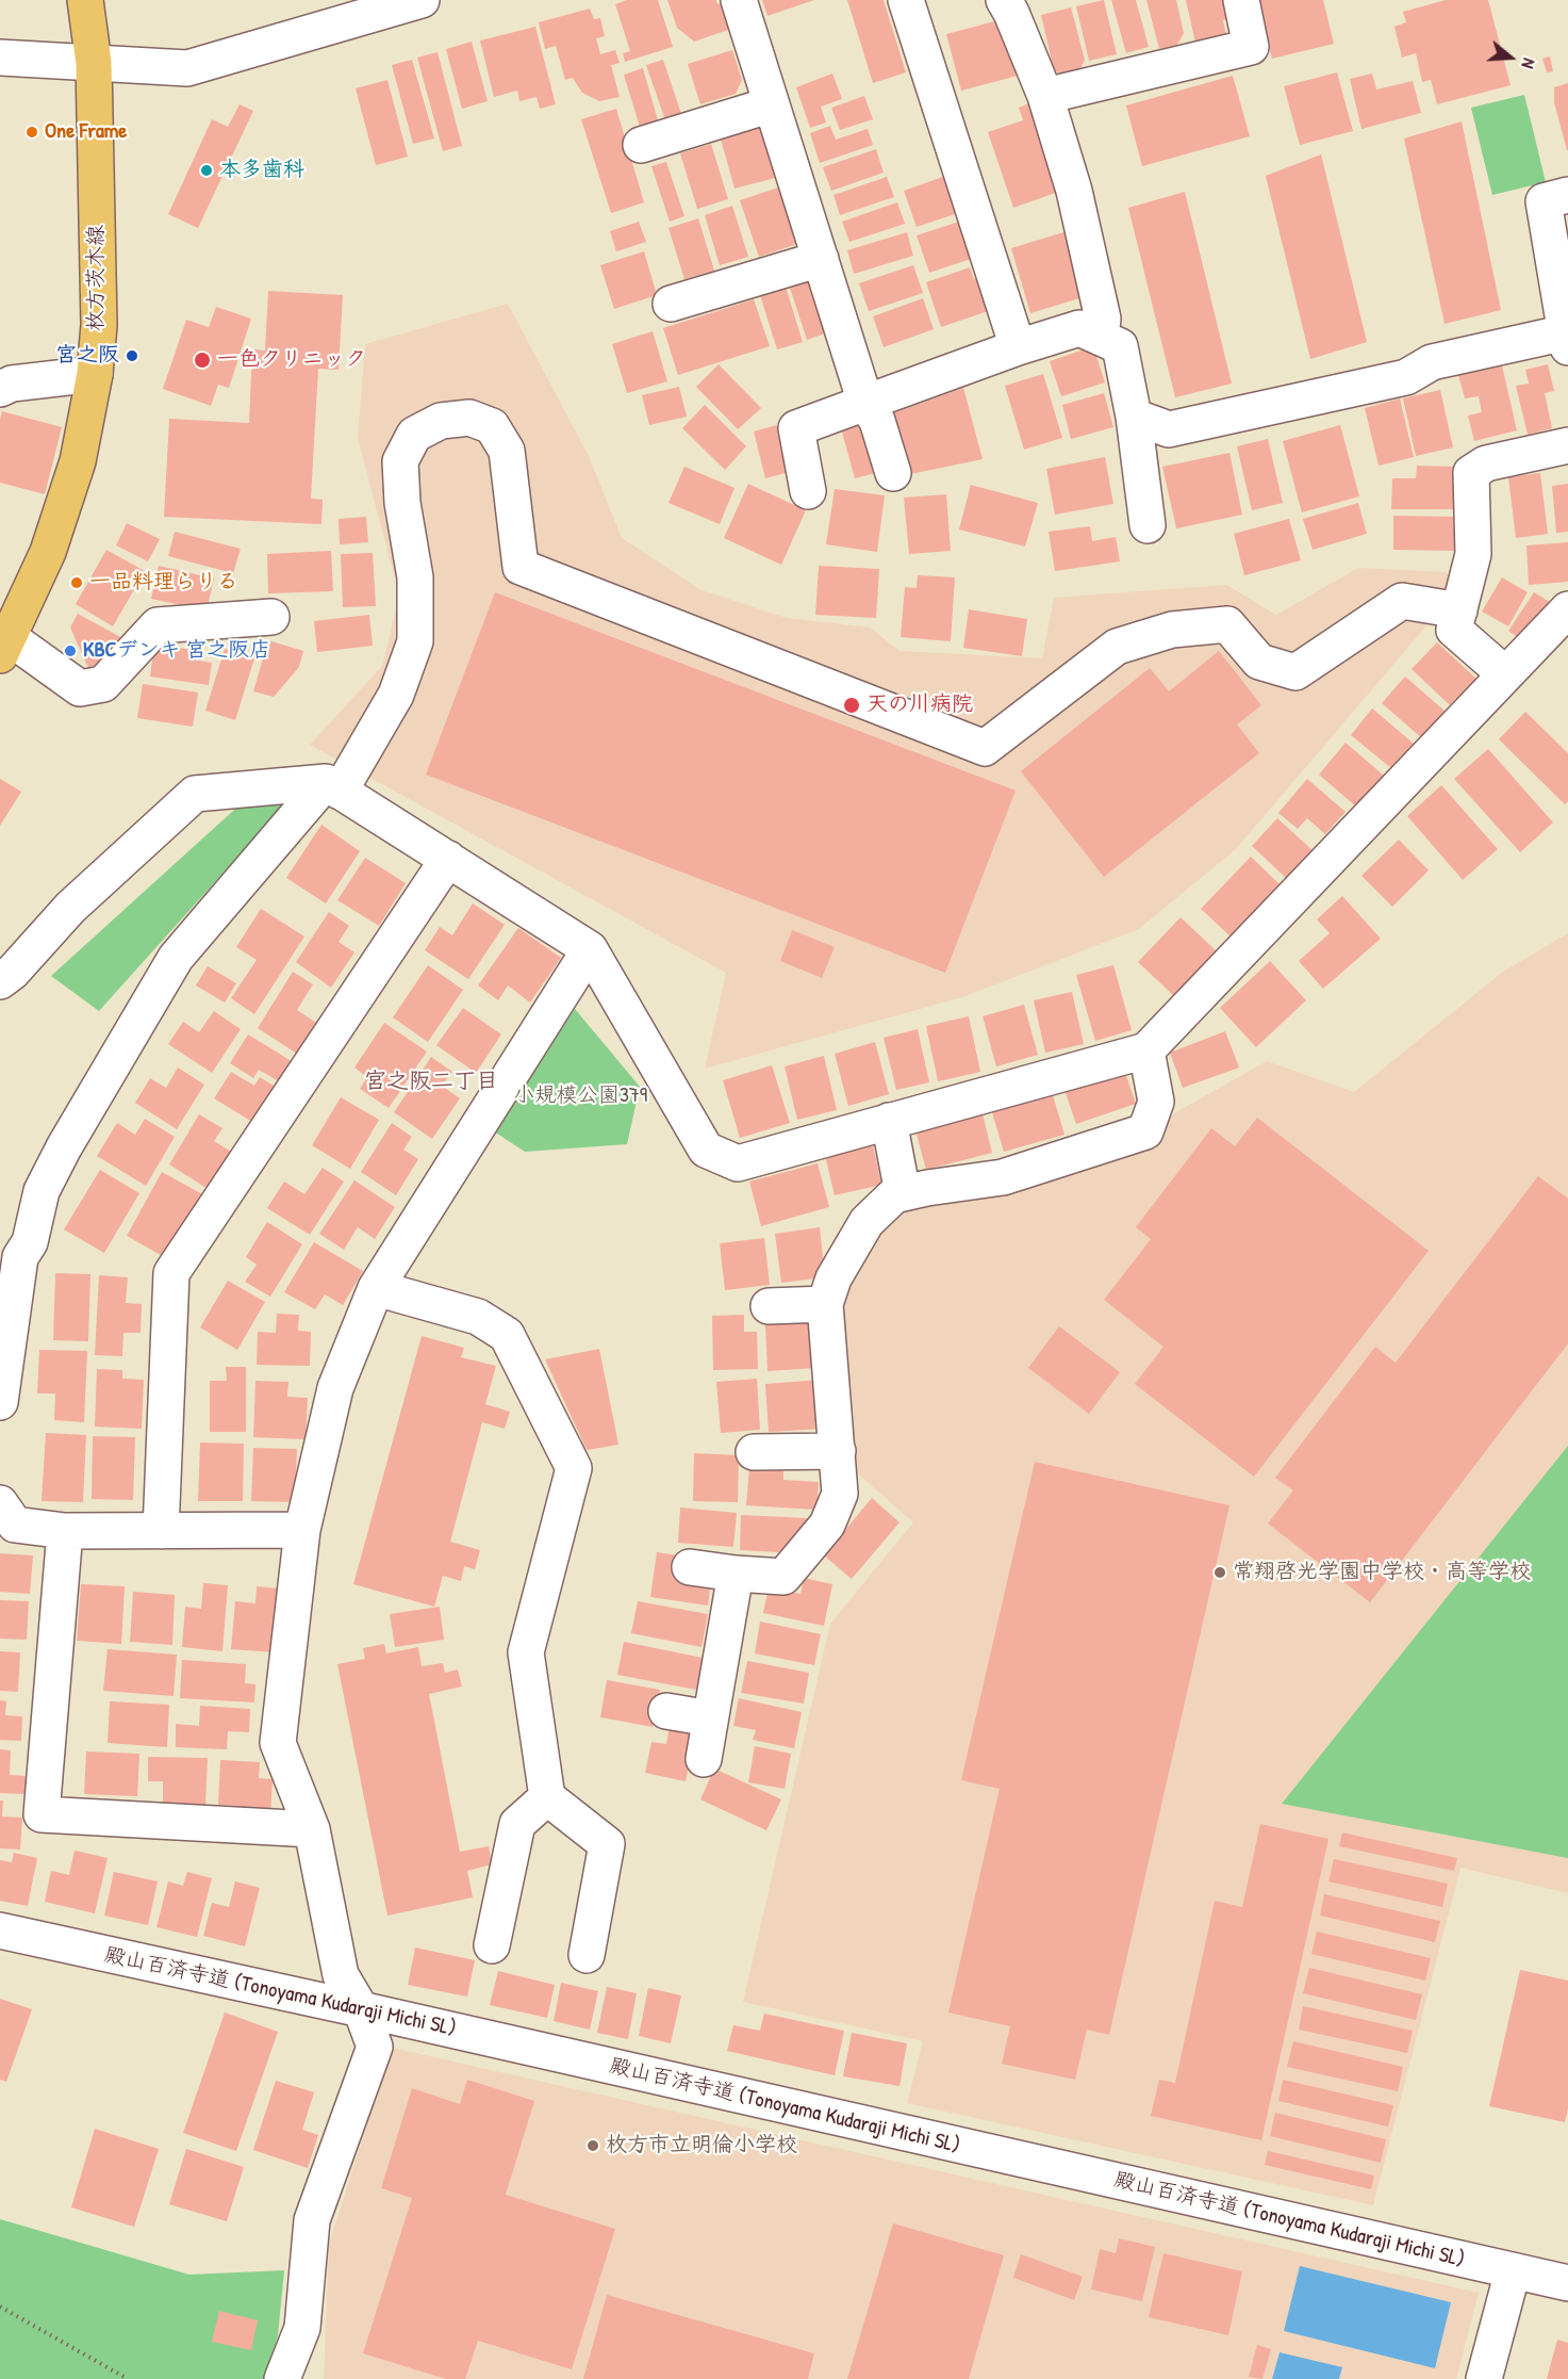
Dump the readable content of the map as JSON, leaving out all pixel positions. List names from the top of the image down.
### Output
{
  "streets": {
    "main road": ["枚方茨木線"],
    "street": ["殿山百済寺道 (Tonoyama Kudaraji Michi SL)"]
  },
  "districts": ["宮之阪二丁目"],
  "parks": ["小規模公園379"],
  "places": [
    "One Frame",
    "本多歯科",
    "宮之阪",
    "一色クリニック",
    "一品料理らりる",
    "KBCデンキ 宮之阪店",
    "天の川病院",
    "常翔啓光学園中学校・高等学校",
    "枚方市立明倫小学校"
  ],
  "north": "right"
}
